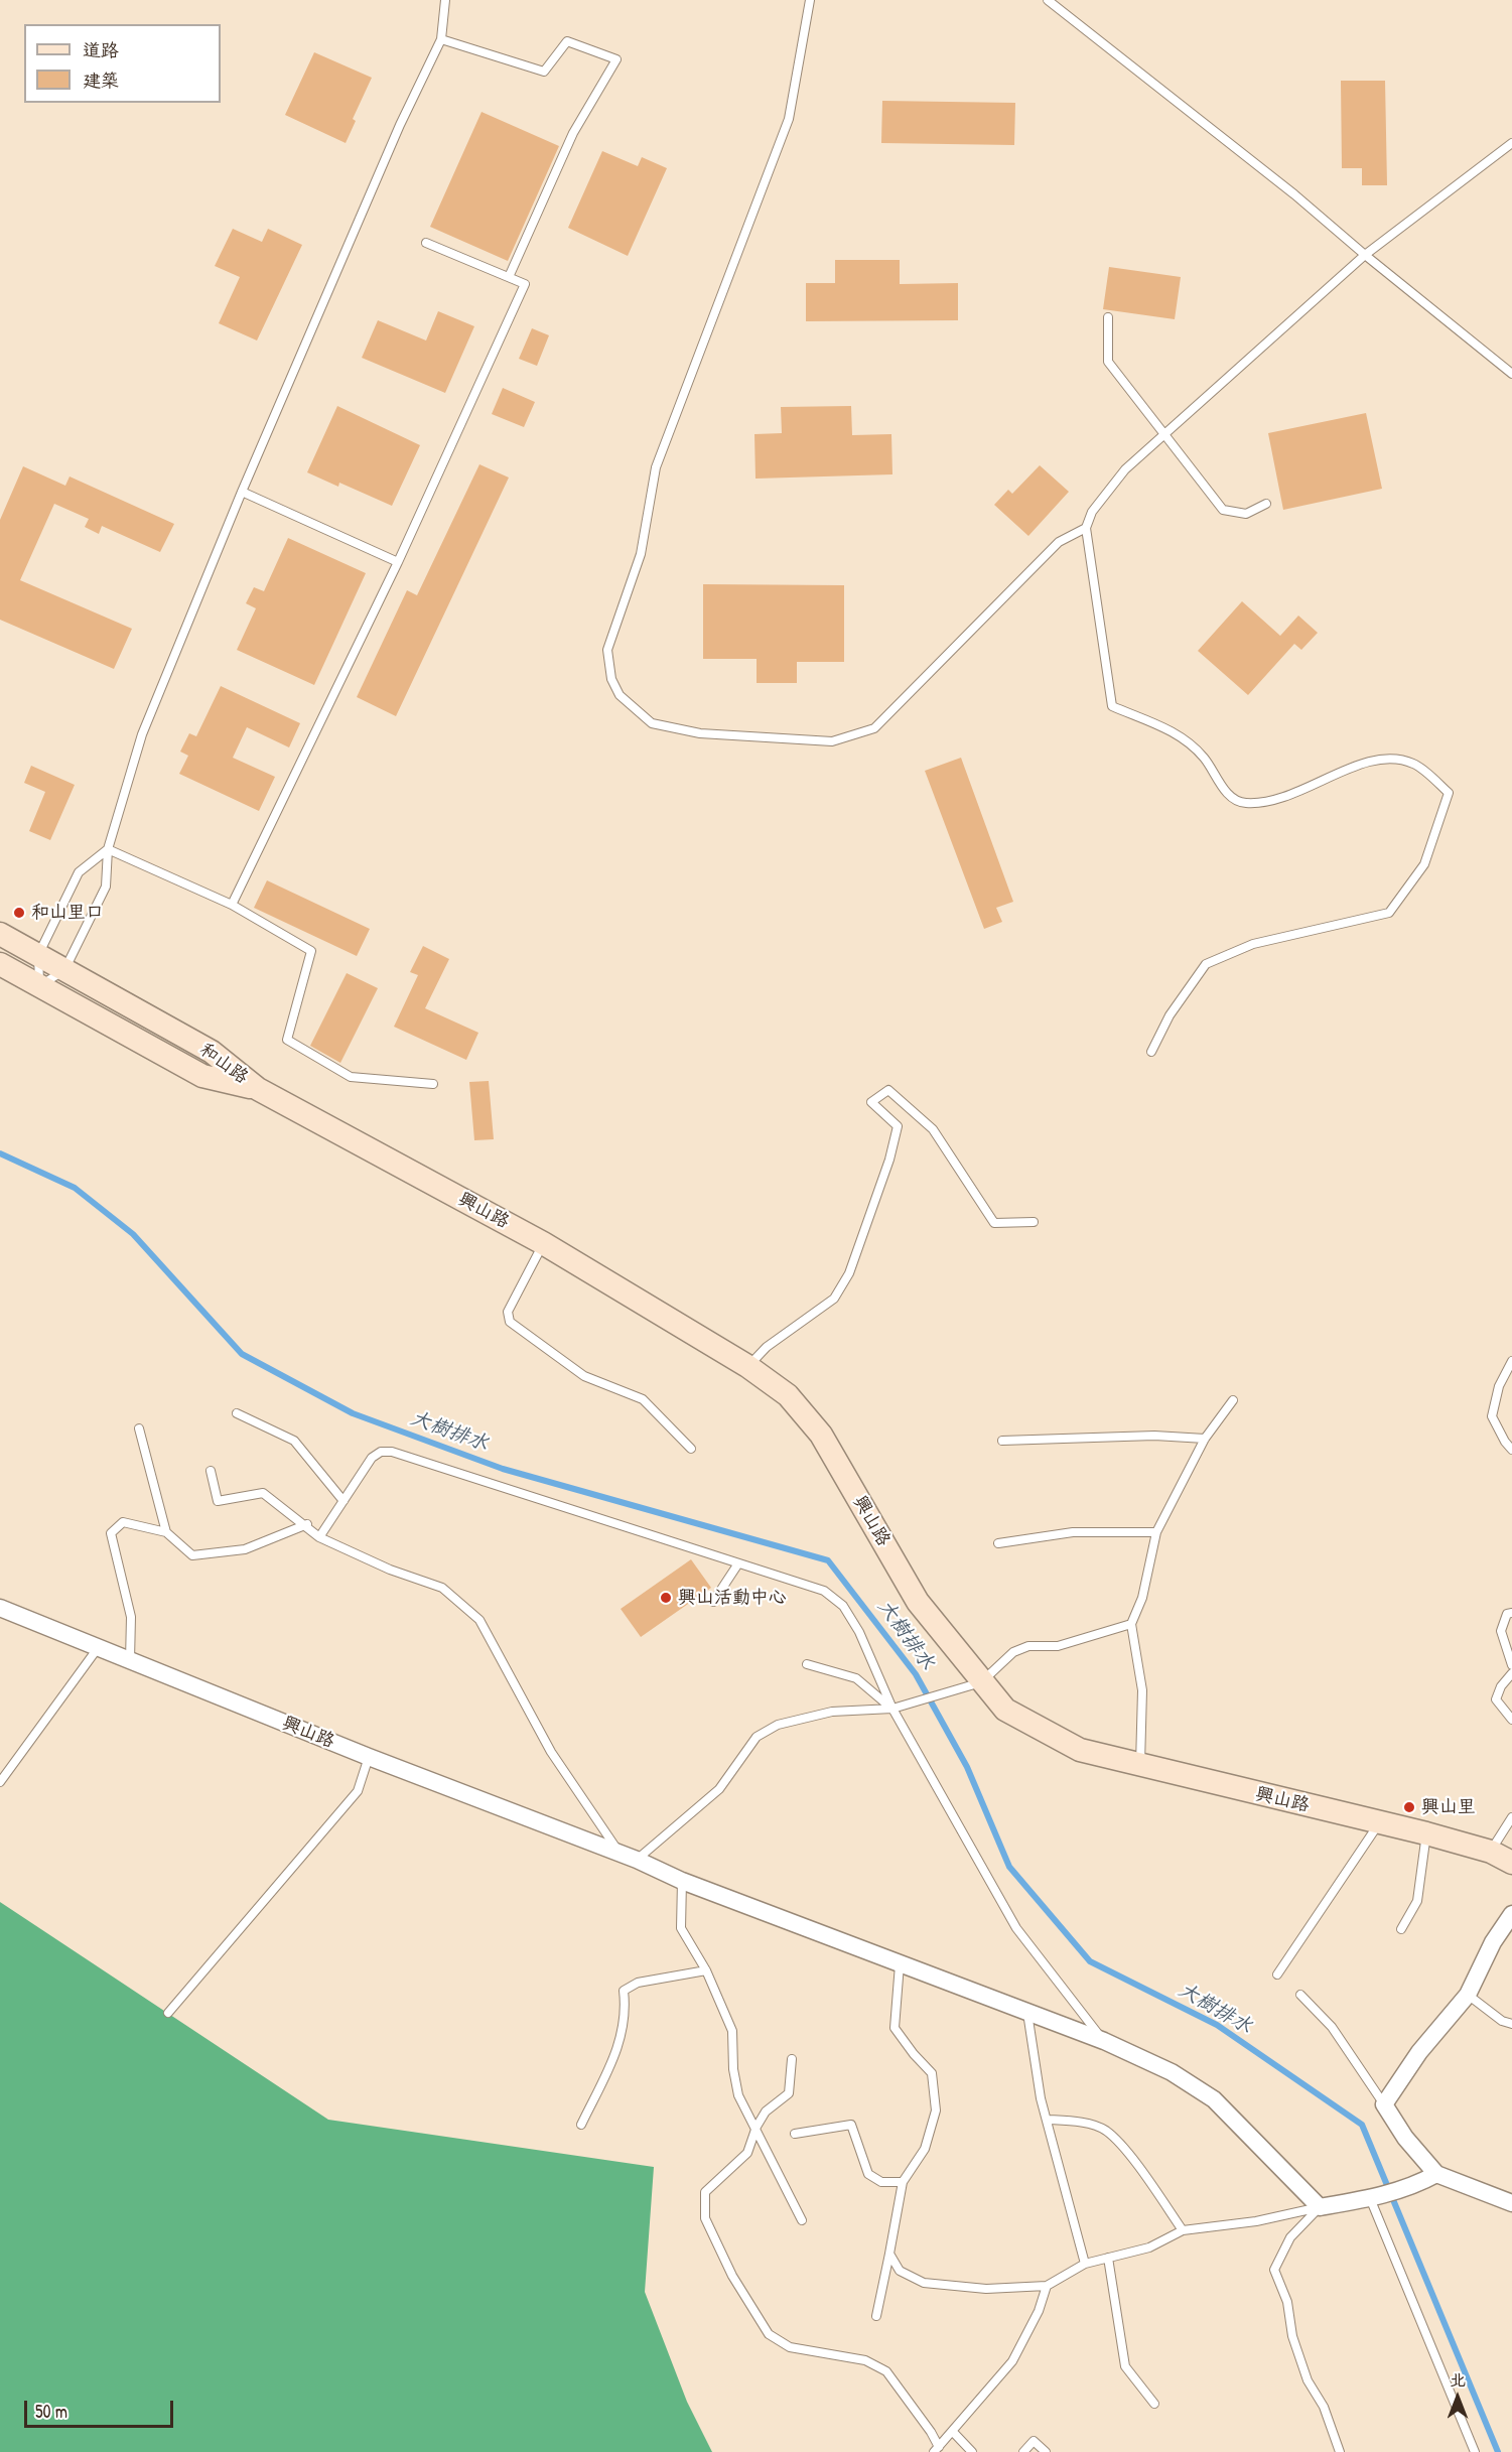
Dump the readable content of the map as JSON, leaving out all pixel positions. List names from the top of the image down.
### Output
{
  "streets": {
    "main road": ["和山路", "興山路"]
  },
  "crossings": [
    ["和山路", "興山路"]
  ],
  "water": ["大樹排水"],
  "places": ["和山里口", "興山活動中心", "興山里"],
  "legend": ["道路", "建築"],
  "scale_bar": "50 m",
  "north": "top"
}
